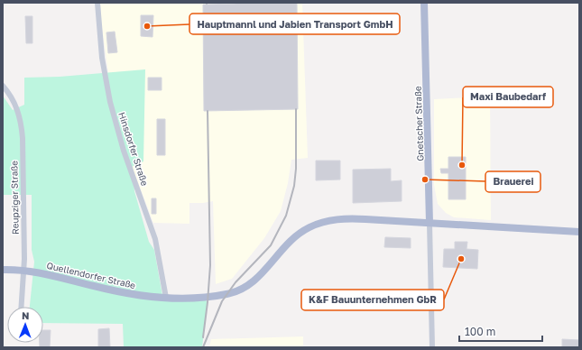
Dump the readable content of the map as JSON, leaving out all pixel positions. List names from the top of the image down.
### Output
{
  "streets": {
    "main road": ["Gnetscher Straße", "Quellendorfer Straße"],
    "street": ["Hinsdorfer Straße", "Reupziger Straße"]
  },
  "crossings": [
    ["Gnetscher Straße", "Quellendorfer Straße"],
    ["Hinsdorfer Straße", "Quellendorfer Straße"],
    ["Reupziger Straße", "Quellendorfer Straße"]
  ],
  "places": [
    "Hauptmannl und Jabien Transport GmbH",
    "Maxi Baubedarf",
    "Brauerei",
    "K&F Bauunternehmen GbR"
  ],
  "scale_bar": "100 m",
  "north": "top"
}
